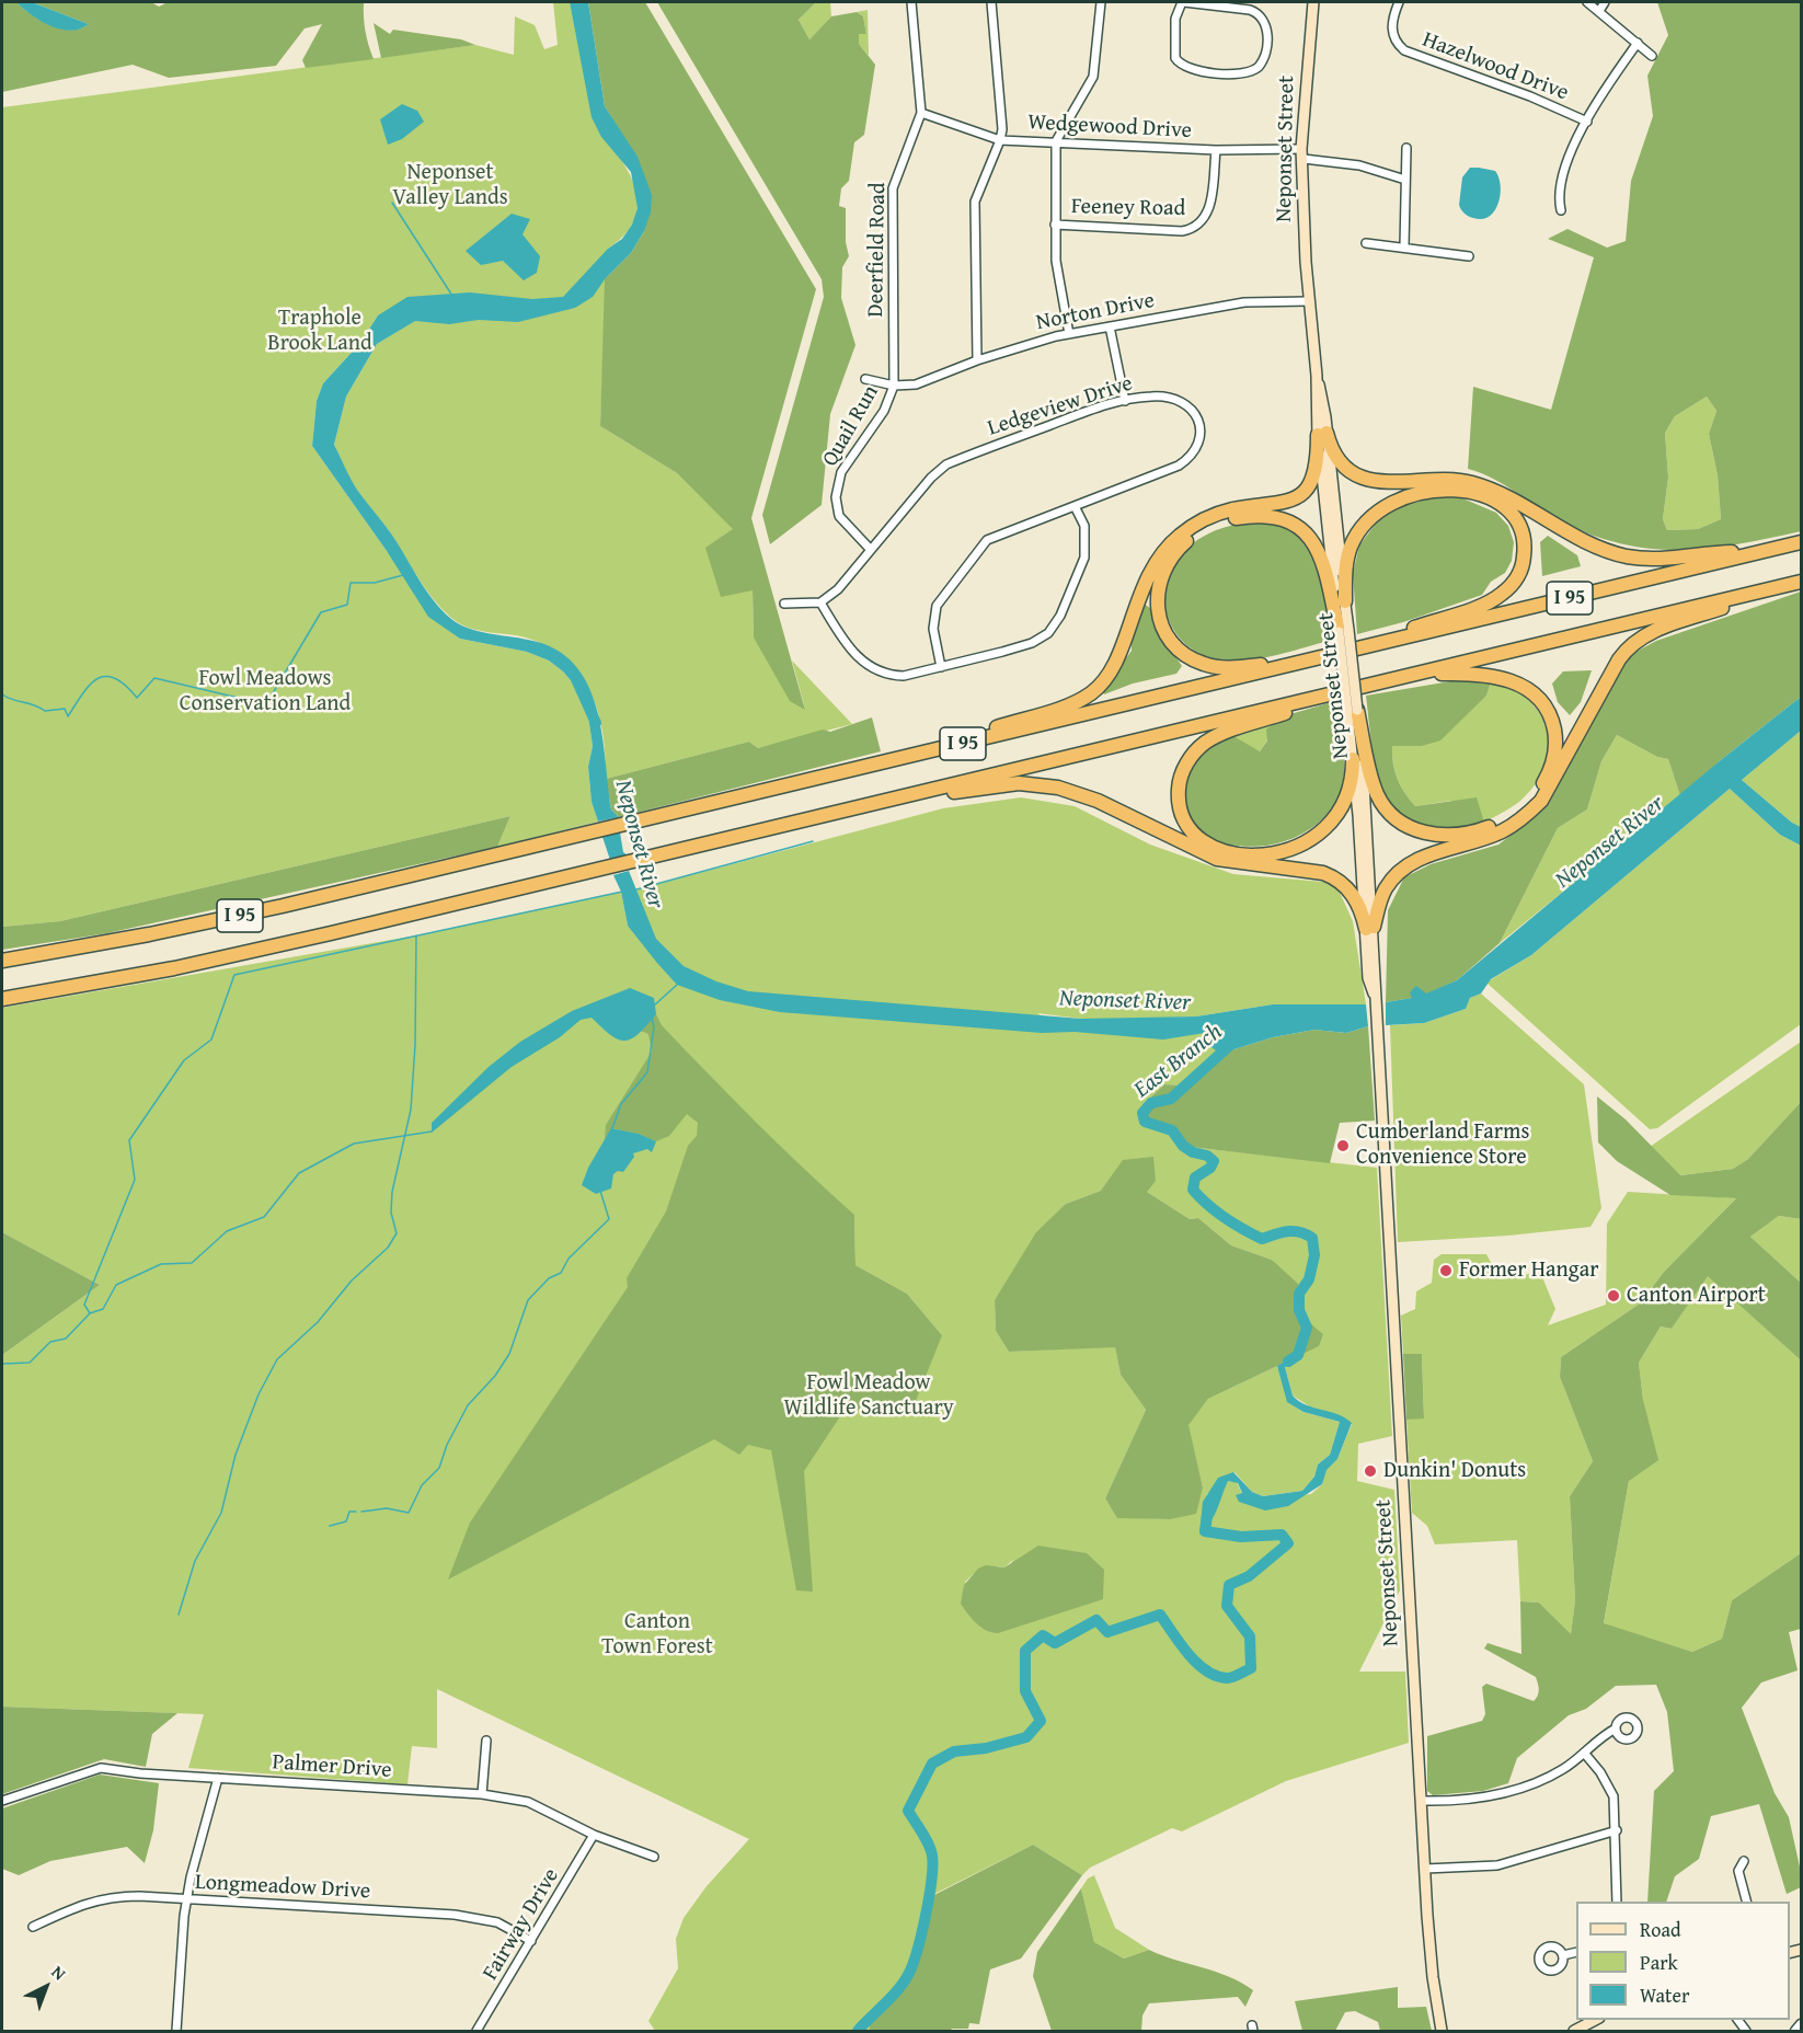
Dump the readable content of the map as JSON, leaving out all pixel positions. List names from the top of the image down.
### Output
{
  "streets": {
    "highway": ["I 95"],
    "main road": ["Neponset Street"],
    "street": [
      "Hazelwood Drive",
      "Wedgewood Drive",
      "Feeney Road",
      "Deerfield Road",
      "Norton Drive",
      "Ledgeview Drive",
      "Quail Run",
      "Palmer Drive",
      "Longmeadow Drive",
      "Fairway Drive"
    ]
  },
  "crossings": [
    ["Wedgewood Drive", "Neponset Street"],
    ["Wedgewood Drive", "Feeney Road"],
    ["Wedgewood Drive", "Deerfield Road"],
    ["Neponset Street", "Norton Drive"],
    ["Deerfield Road", "Norton Drive"],
    ["Deerfield Road", "Quail Run"],
    ["Norton Drive", "Quail Run"],
    ["Ledgeview Drive", "Quail Run"],
    ["Palmer Drive", "Fairway Drive"],
    ["Longmeadow Drive", "Fairway Drive"]
  ],
  "water": ["Neponset River", "East Branch"],
  "parks": [
    "Neponset Valley Lands",
    "Traphole Brook Land",
    "Fowl Meadows Conservation Land",
    "Fowl Meadow Wildlife Sanctuary",
    "Canton Town Forest"
  ],
  "places": [
    "Cumberland Farms Convenience Store",
    "Former Hangar",
    "Canton Airport",
    "Dunkin' Donuts"
  ],
  "legend": ["Road", "Park", "Water"],
  "north": "top right"
}
